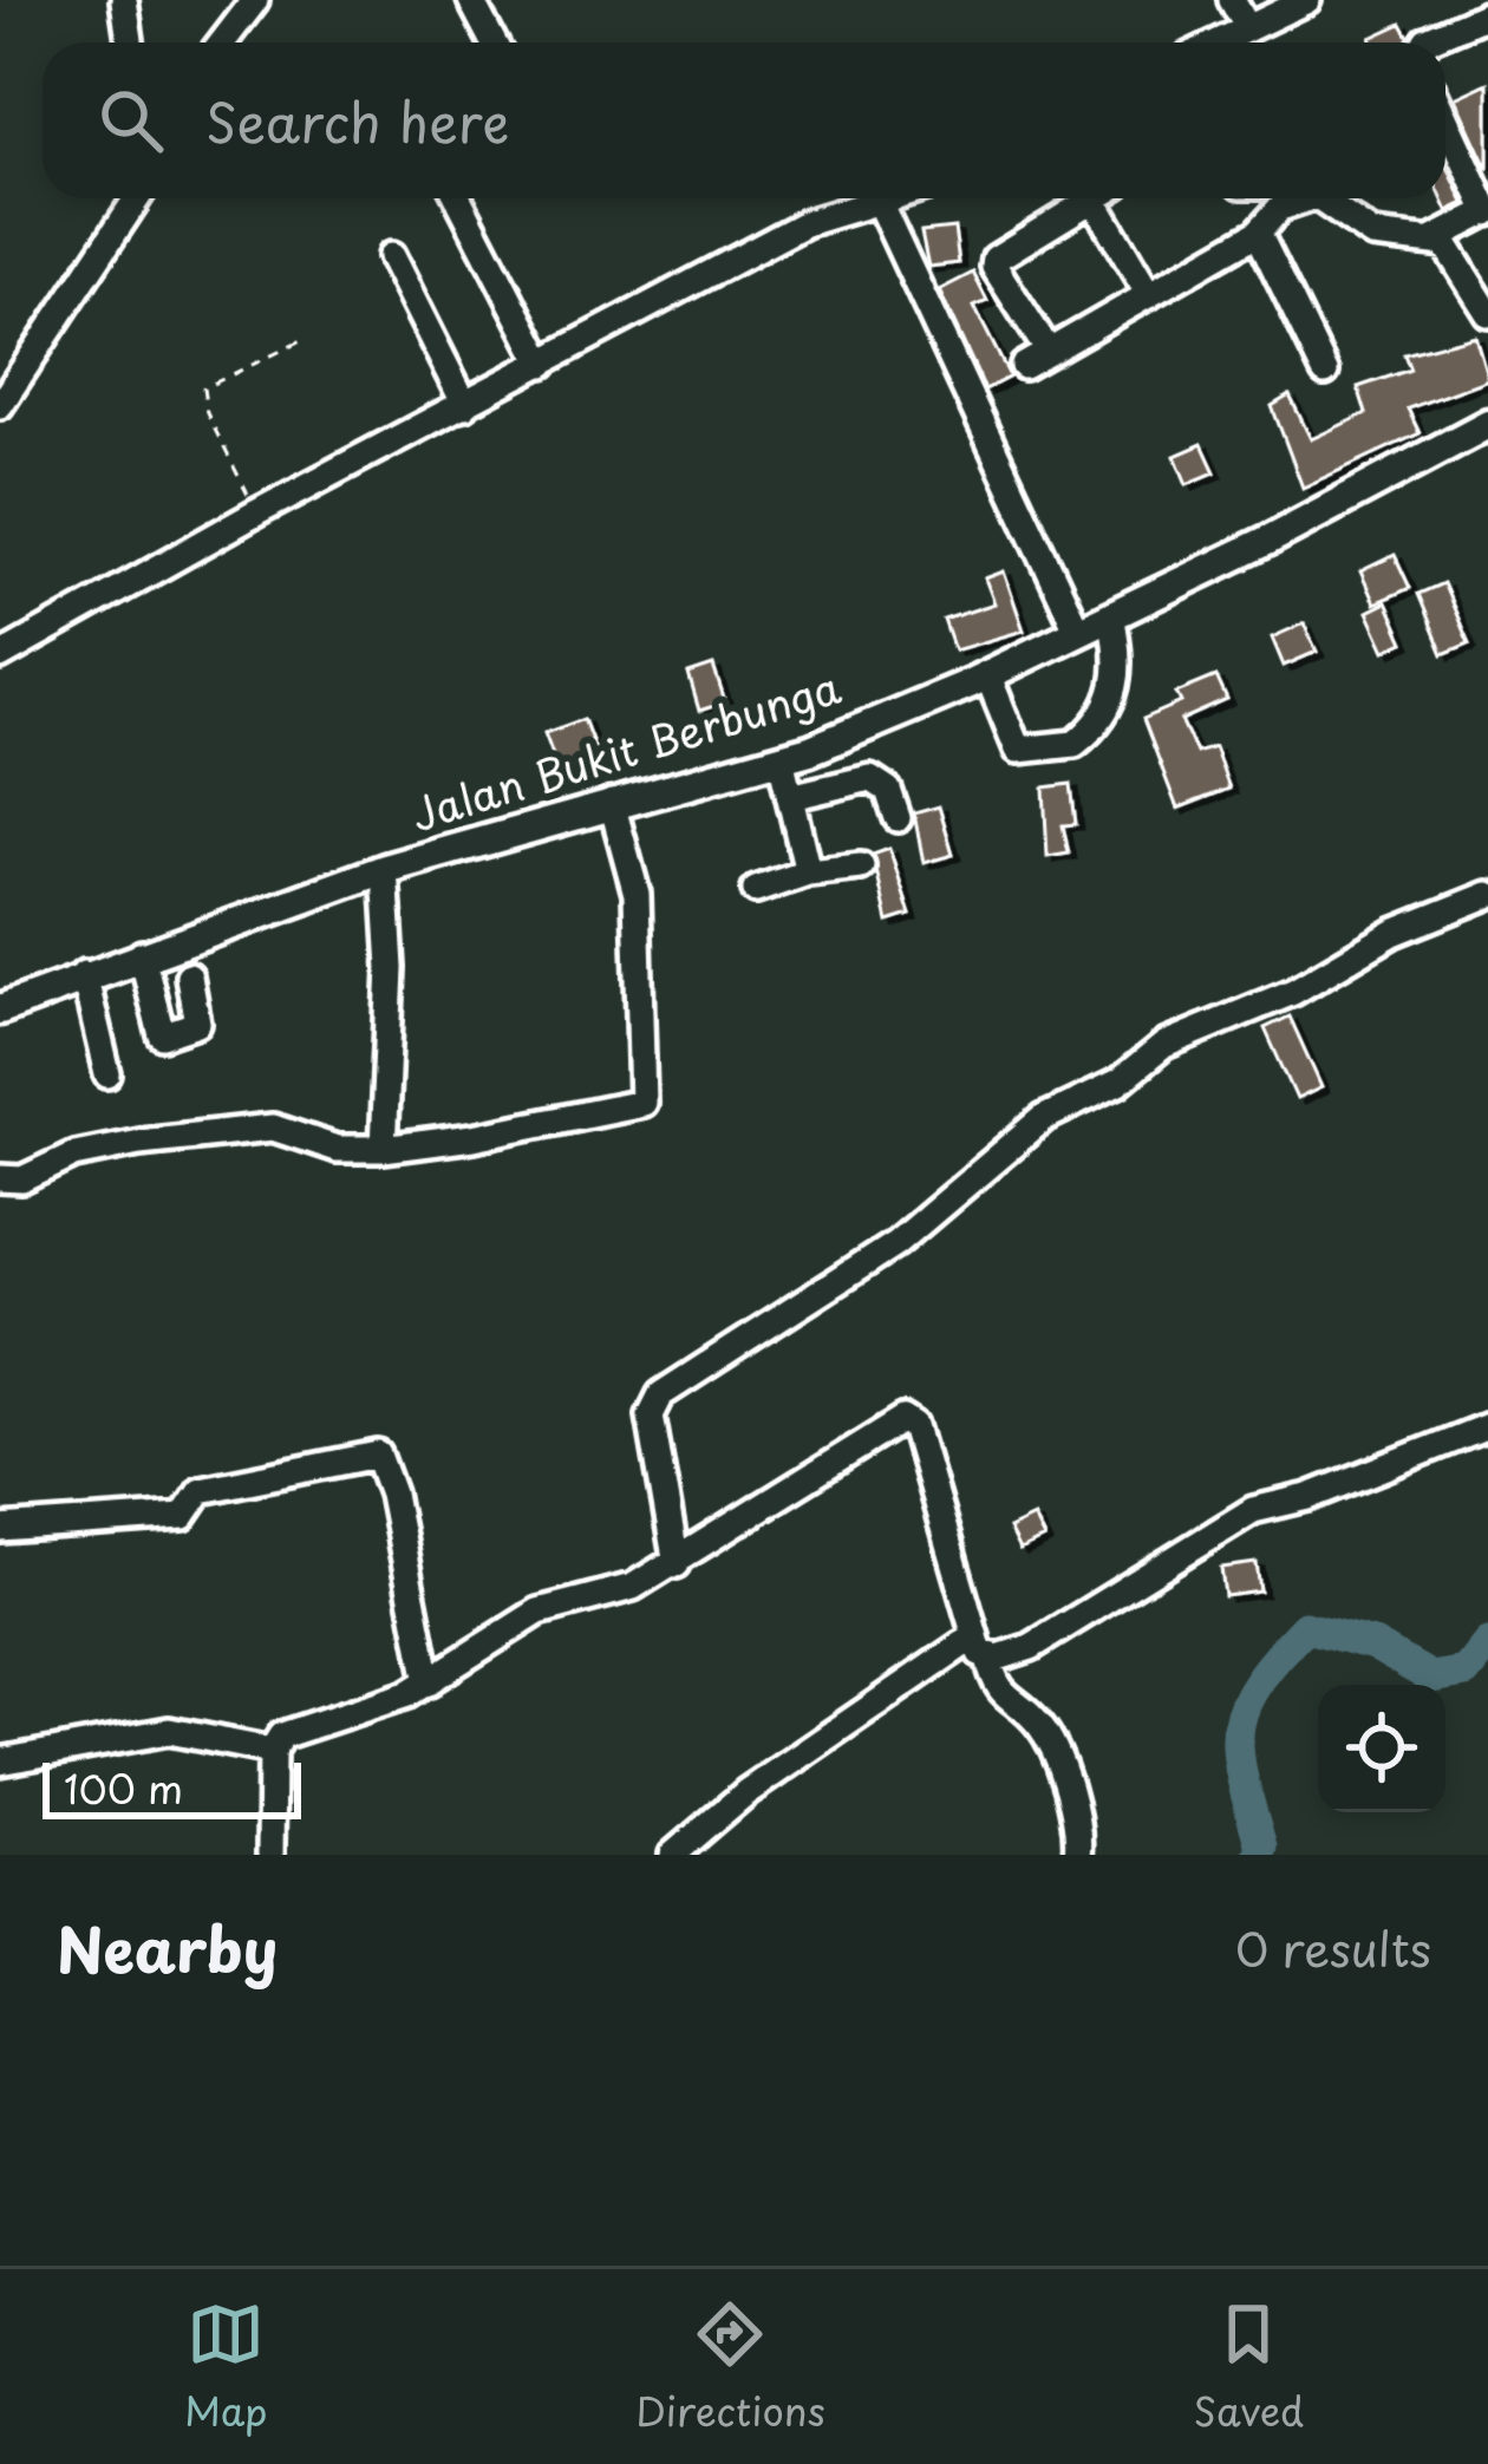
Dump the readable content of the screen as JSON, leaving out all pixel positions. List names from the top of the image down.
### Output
{
  "streets": {
    "main road": ["Jalan Bukit Berbunga"]
  },
  "scale_bar": "100 m",
  "page": {
    "search": "Search here",
    "scale": "100 m",
    "heading": ["Nearby", "0 results"],
    "nav": ["Map", "Directions", "Saved"]
  }
}
